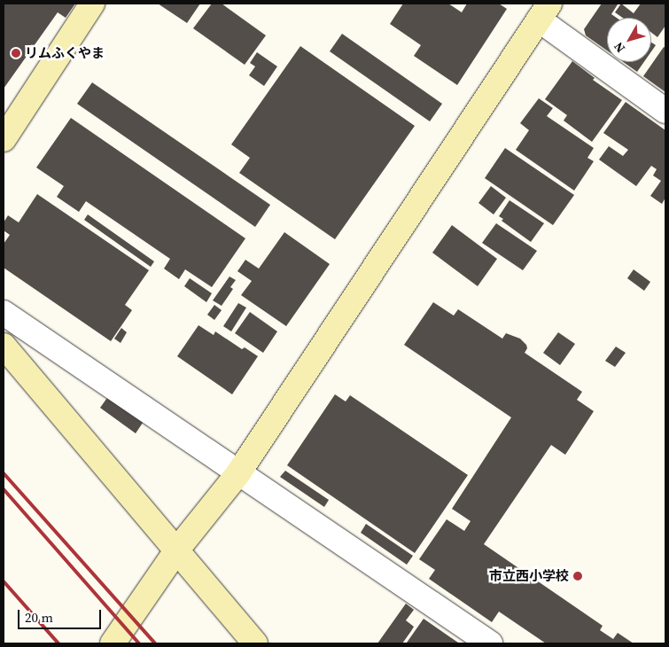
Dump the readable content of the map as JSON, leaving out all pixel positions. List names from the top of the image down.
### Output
{
  "places": ["リムふくやま", "市立西小学校"],
  "scale_bar": "20 m",
  "north": "bottom left"
}
